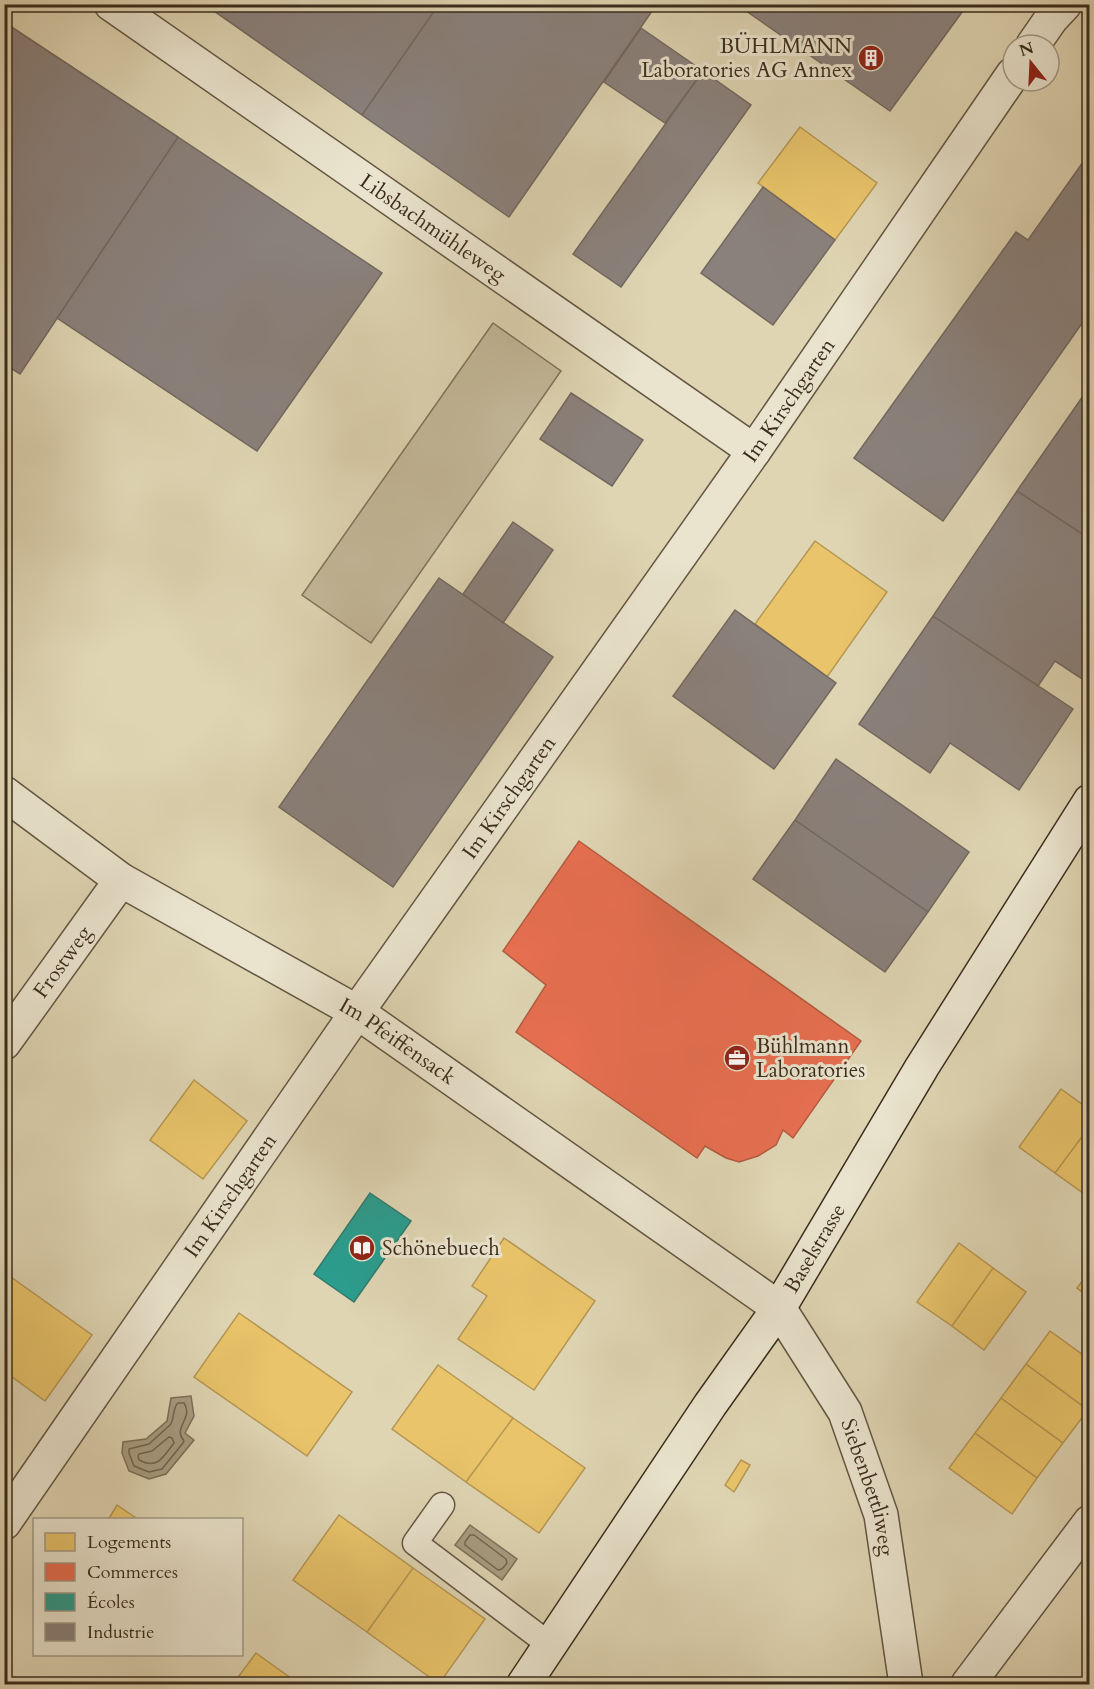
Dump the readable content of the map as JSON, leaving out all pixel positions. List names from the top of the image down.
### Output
{
  "streets": {
    "street": [
      "Libsbachmühleweg",
      "Im Kirschgarten",
      "Frostweg",
      "Im Pfeiffensack",
      "Baselstrasse",
      "Siebenbettliweg"
    ]
  },
  "crossings": [
    ["Libsbachmühleweg", "Im Kirschgarten"],
    ["Im Kirschgarten", "Im Pfeiffensack"],
    ["Frostweg", "Im Pfeiffensack"],
    ["Im Pfeiffensack", "Baselstrasse"],
    ["Im Pfeiffensack", "Siebenbettliweg"],
    ["Baselstrasse", "Siebenbettliweg"]
  ],
  "places": {
    "building": ["BÜHLMANN Laboratories AG Annex"],
    "office": ["Bühlmann Laboratories"],
    "library": ["Schönebuech"]
  },
  "legend": [
    "Logements",
    "Commerces",
    "Écoles",
    "Industrie"
  ],
  "north": "top"
}
